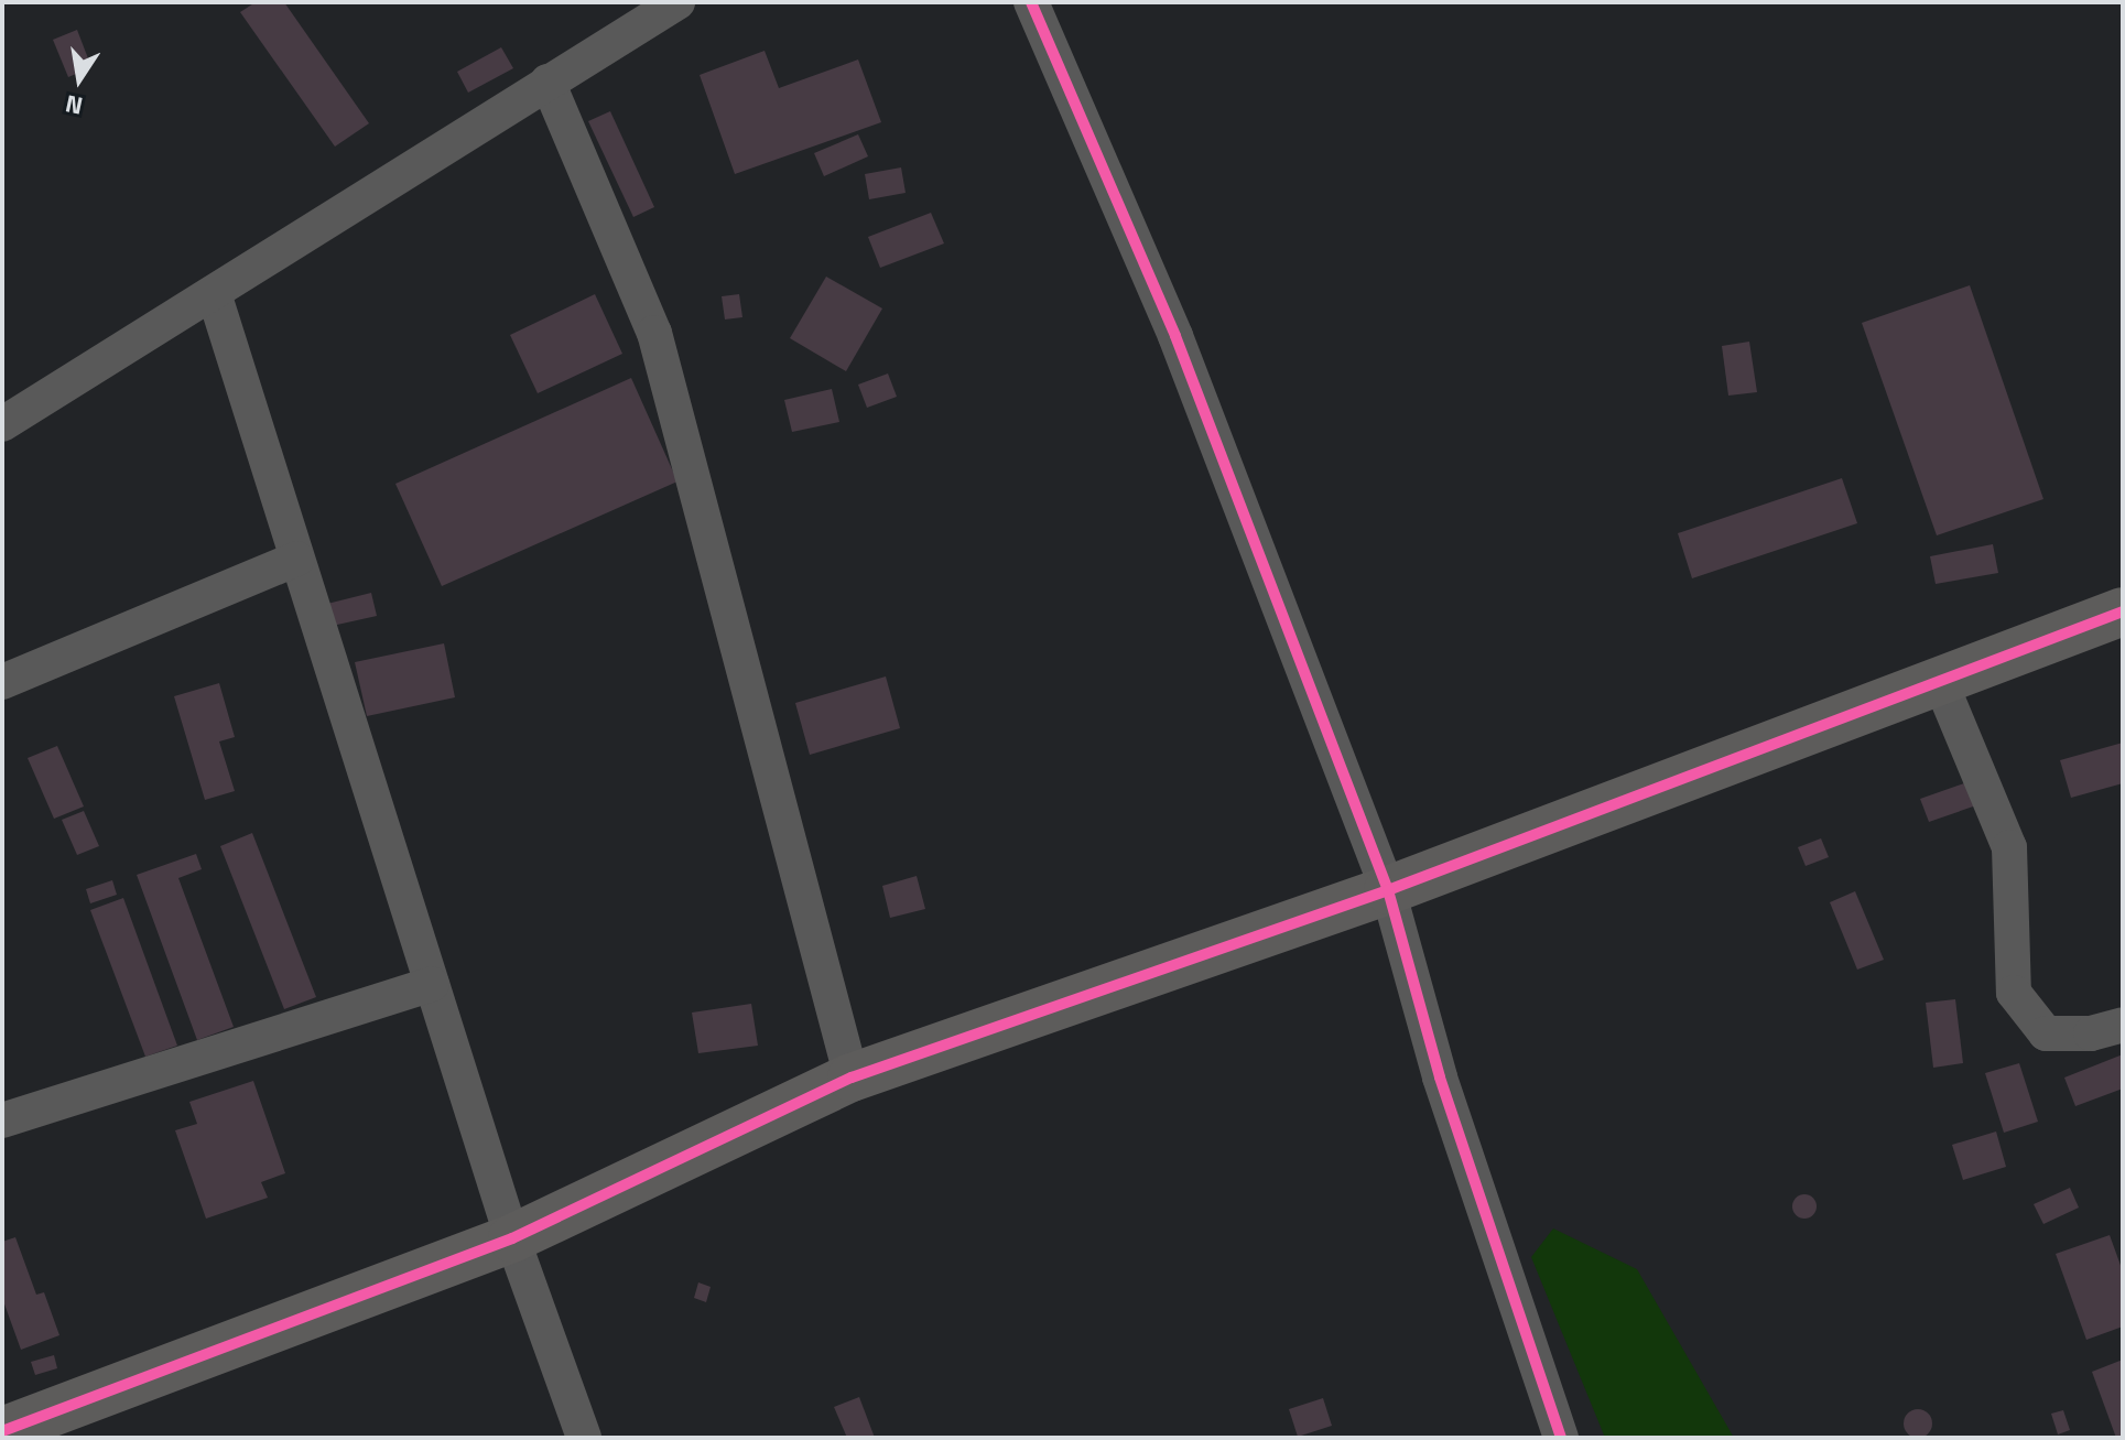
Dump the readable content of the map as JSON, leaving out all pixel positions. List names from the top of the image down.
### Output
{
  "north": "bottom"
}
